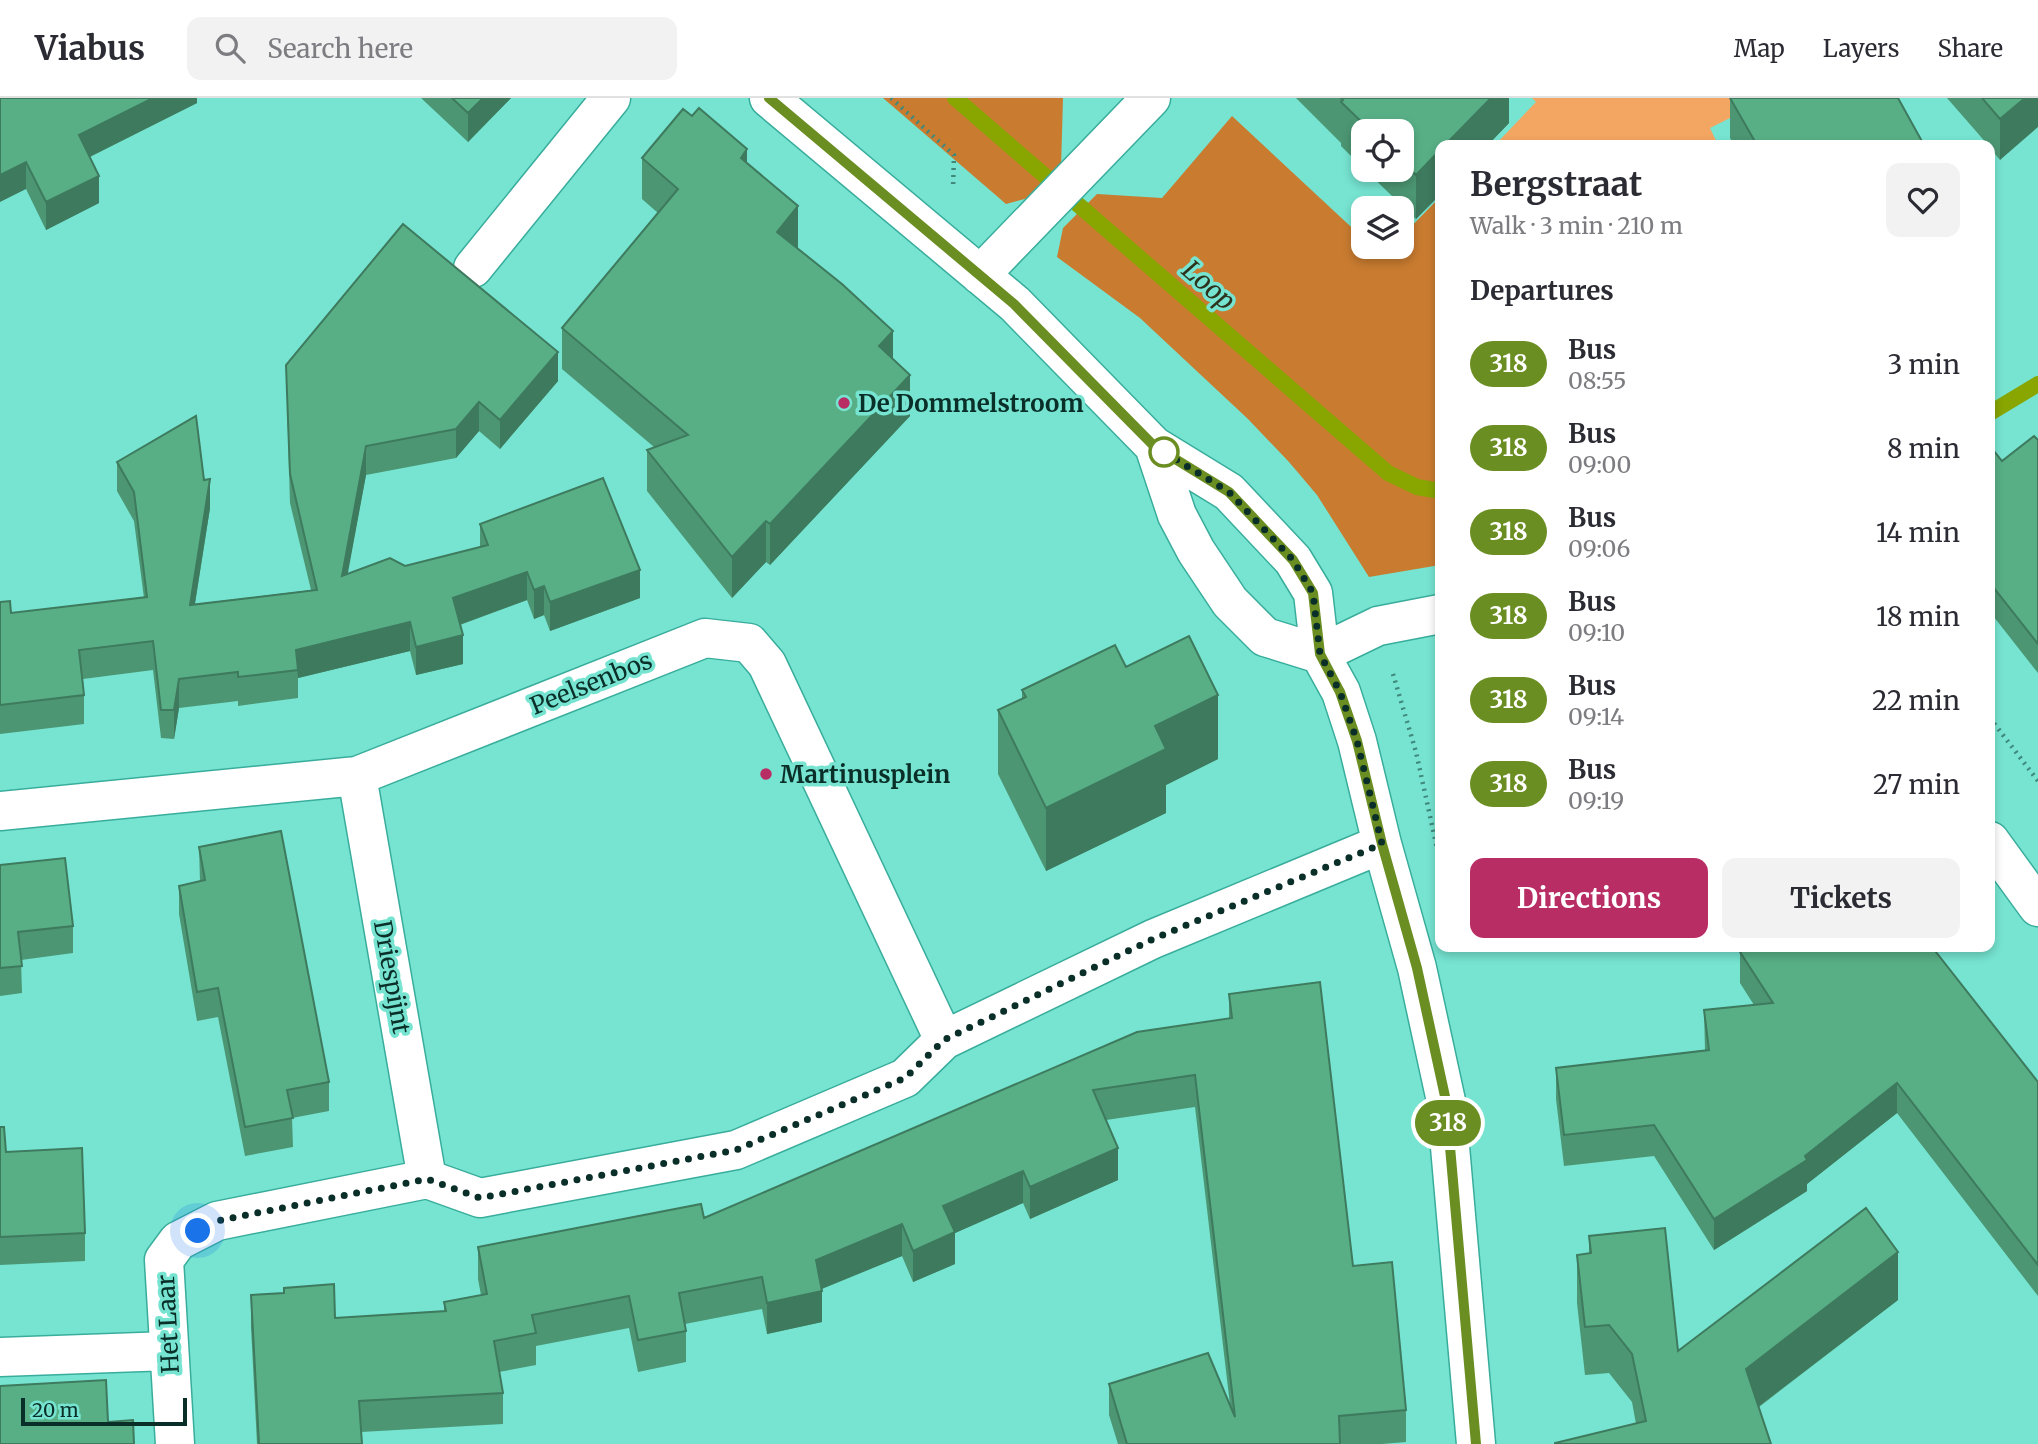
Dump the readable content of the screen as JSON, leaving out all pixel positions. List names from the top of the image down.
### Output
{
  "streets": {
    "street": ["Peelsenbos", "Driespijnt", "Het Laar"]
  },
  "crossings": [
    ["Peelsenbos", "Driespijnt"],
    ["Driespijnt", "Het Laar"]
  ],
  "water": ["Loop"],
  "places": ["De Dommelstroom", "Martinusplein"],
  "lines": ["bus line 318"],
  "scale_bar": "20 m",
  "page": {
    "header": "Viabus",
    "search": "Search here",
    "nav": ["Map", "Layers", "Share"],
    "on_map": "318",
    "heading": [
      ["Bergstraat", "Walk · 3 min · 210 m"],
      "Departures"
    ],
    "list": [
      {
        "mark": "318",
        "name": "Bus",
        "note": "08:55",
        "value": "3 min"
      },
      {
        "mark": "318",
        "name": "Bus",
        "note": "09:00",
        "value": "8 min"
      },
      {
        "mark": "318",
        "name": "Bus",
        "note": "09:06",
        "value": "14 min"
      },
      {
        "mark": "318",
        "name": "Bus",
        "note": "09:10",
        "value": "18 min"
      },
      {
        "mark": "318",
        "name": "Bus",
        "note": "09:14",
        "value": "22 min"
      },
      {
        "mark": "318",
        "name": "Bus",
        "note": "09:19",
        "value": "27 min"
      }
    ],
    "buttons": ["Directions", "Tickets"],
    "scale": "20 m"
  }
}
